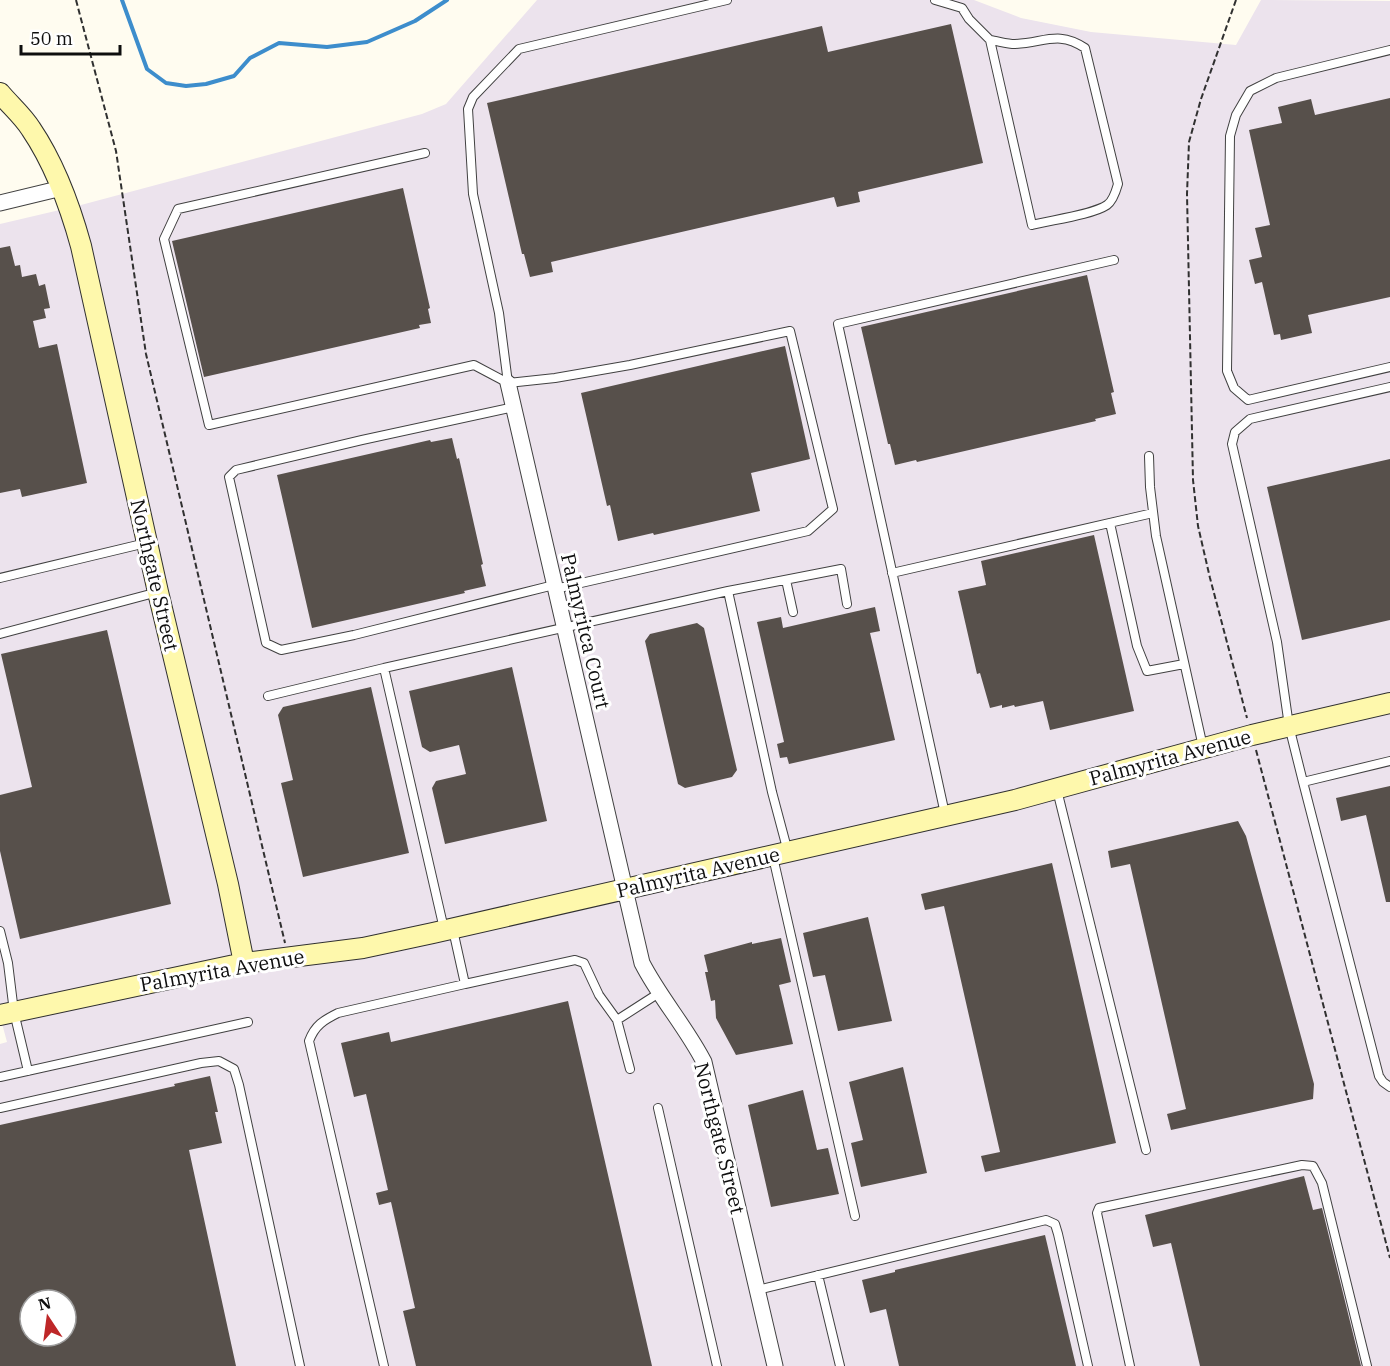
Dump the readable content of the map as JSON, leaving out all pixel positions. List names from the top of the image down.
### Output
{
  "streets": {
    "street": ["Northgate Street", "Palmyritca Court", "Palmyrita Avenue"]
  },
  "crossings": [
    ["Northgate Street", "Palmyritca Court"],
    ["Northgate Street", "Palmyrita Avenue"],
    ["Palmyritca Court", "Palmyrita Avenue"]
  ],
  "scale_bar": "50 m",
  "north": "top"
}
